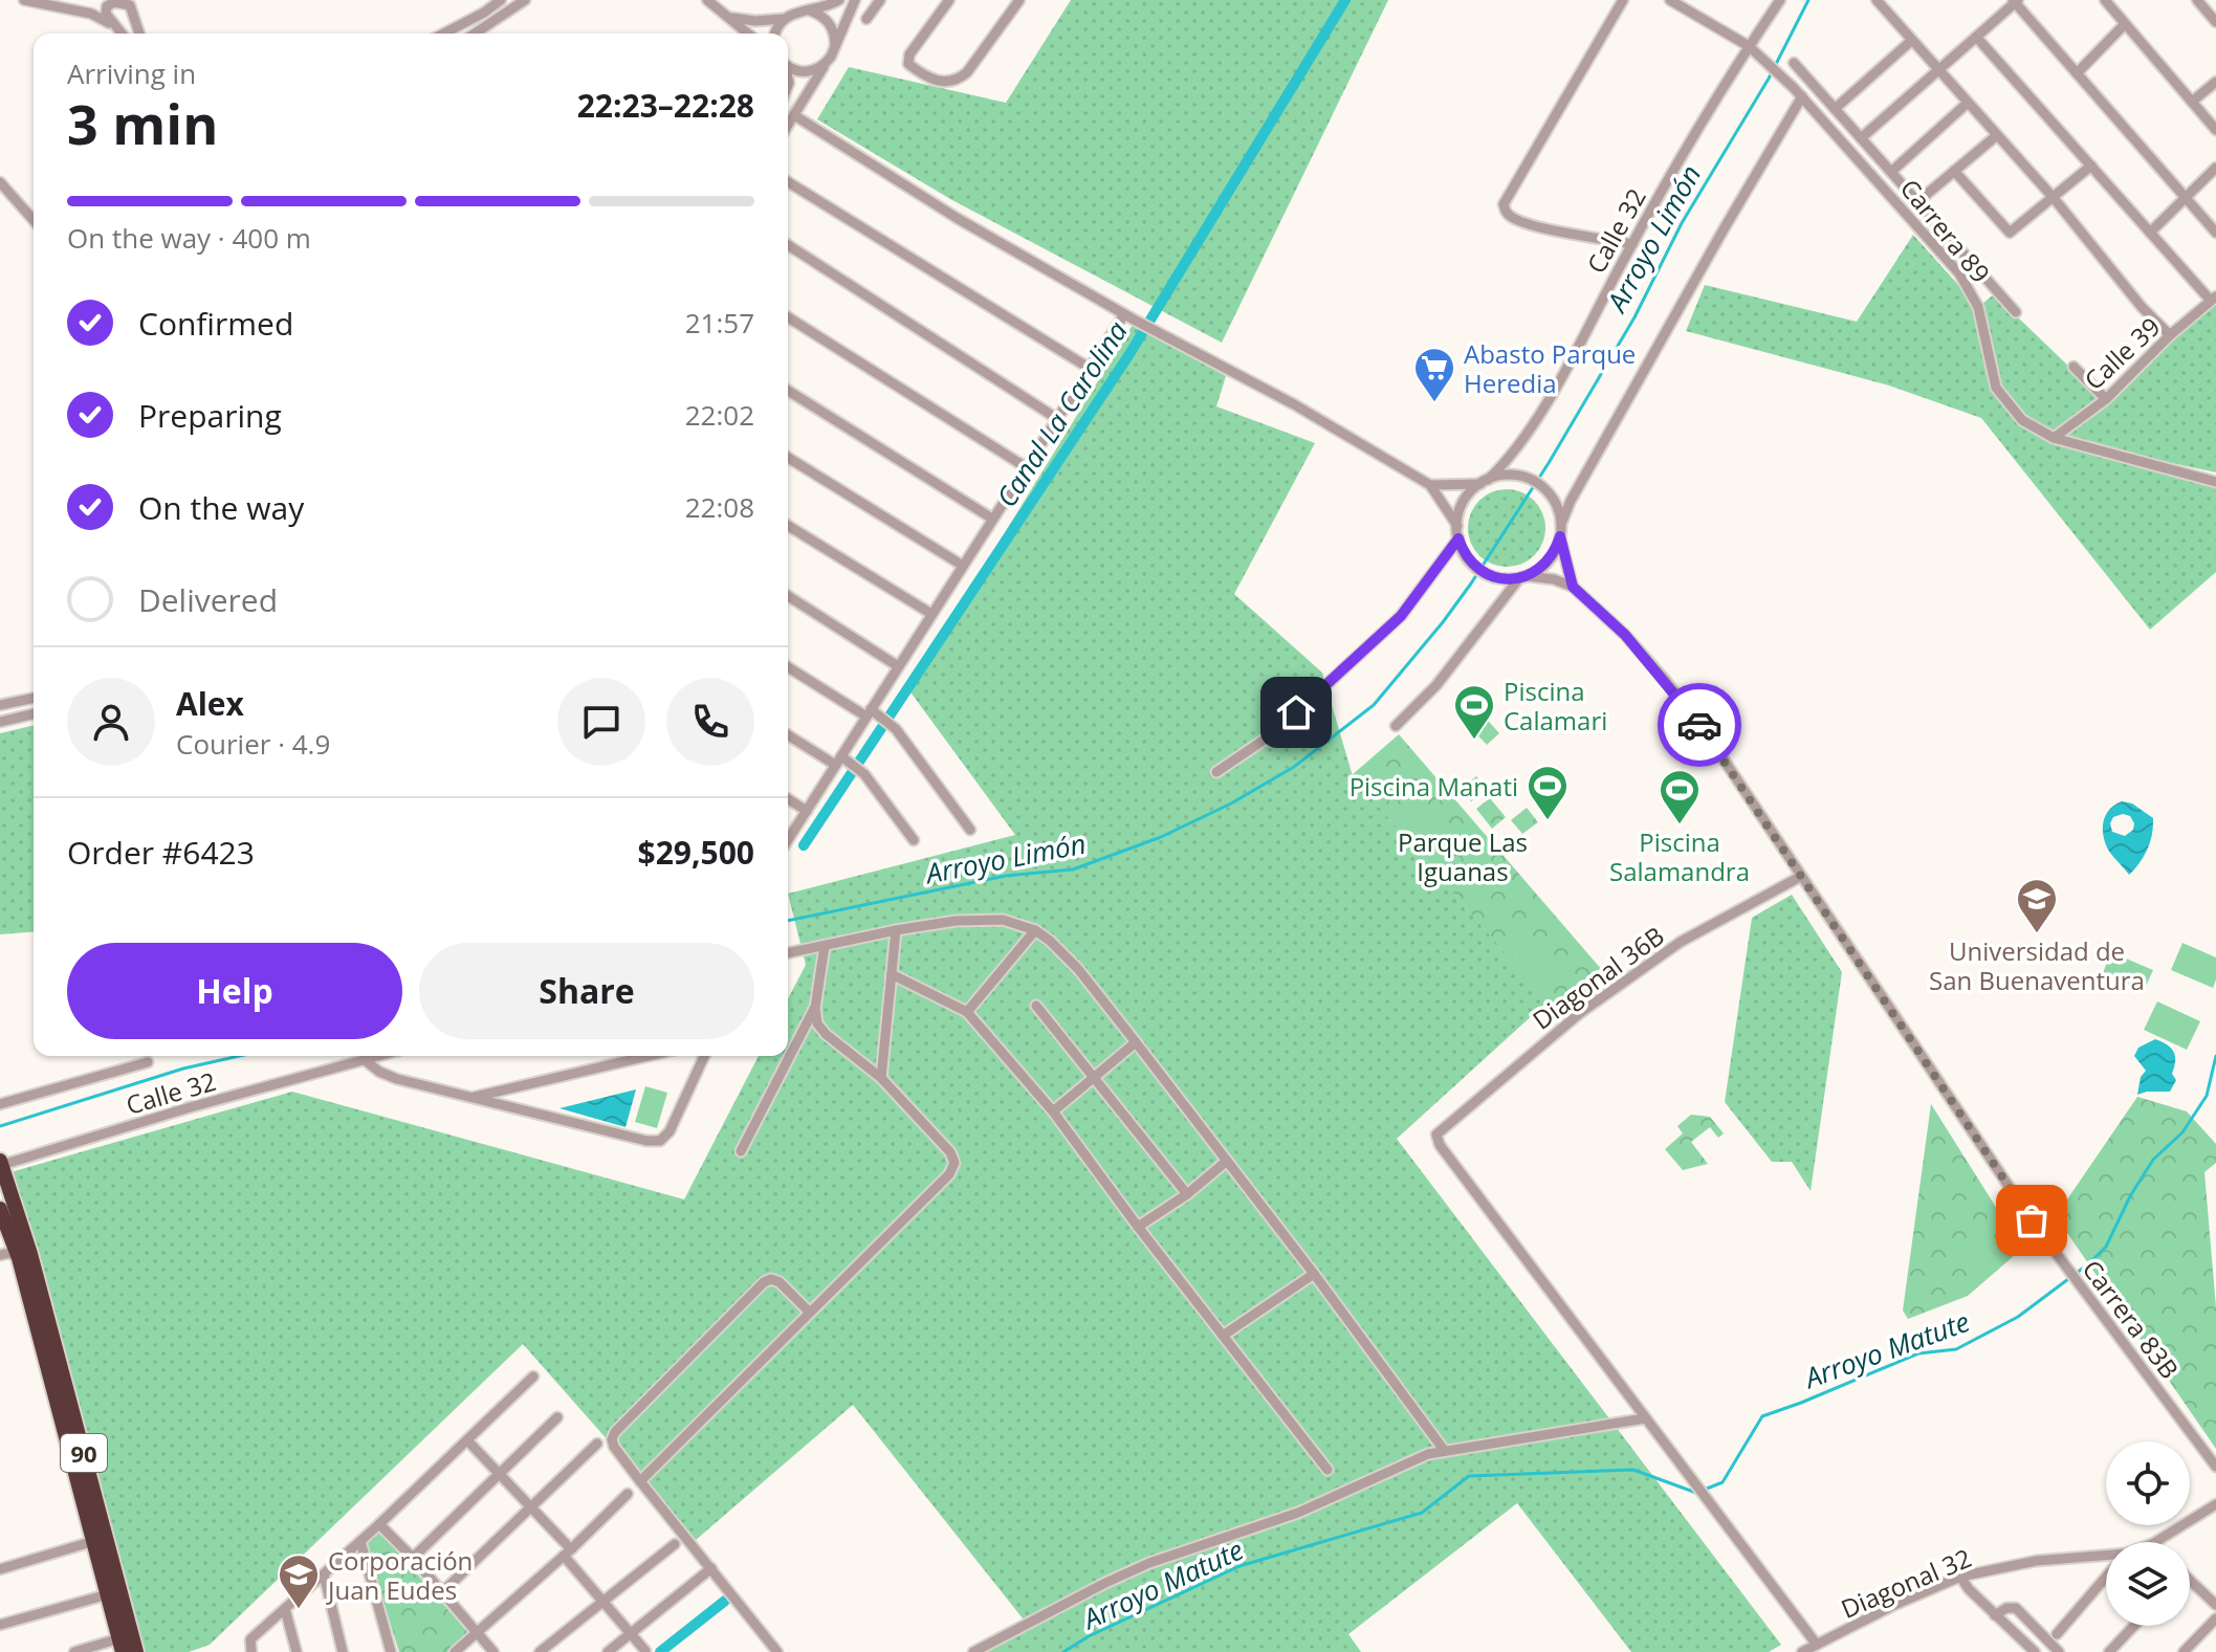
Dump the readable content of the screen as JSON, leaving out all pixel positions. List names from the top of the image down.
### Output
{
  "streets": {
    "highway": ["90"],
    "street": [
      "Calle 32",
      "Carrera 89",
      "Calle 39",
      "Diagonal 36B",
      "Carrera 83B",
      "Diagonal 32"
    ]
  },
  "crossings": [
    ["Calle 32", "Carrera 89"],
    ["Calle 32", "Carrera 83B"],
    ["Calle 32", "90"],
    ["Carrera 89", "Calle 39"],
    ["Diagonal 36B", "Carrera 83B"]
  ],
  "water": ["Arroyo Limón", "Canal La Carolina", "Arroyo Matute"],
  "parks": ["Parque Las Iguanas"],
  "places": {
    "supermarket": ["Abasto Parque Heredia"],
    "sports": ["Piscina Calamari", "Piscina Manati", "Piscina Salamandra"],
    "school or university": ["Universidad de San Buenaventura", "Corporación Juan Eudes"]
  },
  "page": {
    "heading": ["3 min", "Arriving in", "22:23–22:28"],
    "panel": [
      "Alex",
      "Courier · 4.9",
      "Order #6423",
      "$29,500"
    ],
    "bar": "On the way · 400 m",
    "list": [
      ["Confirmed", "21:57"],
      ["Preparing", "22:02"],
      ["On the way", "22:08"],
      "Delivered"
    ],
    "buttons": ["Help", "Share"]
  }
}
